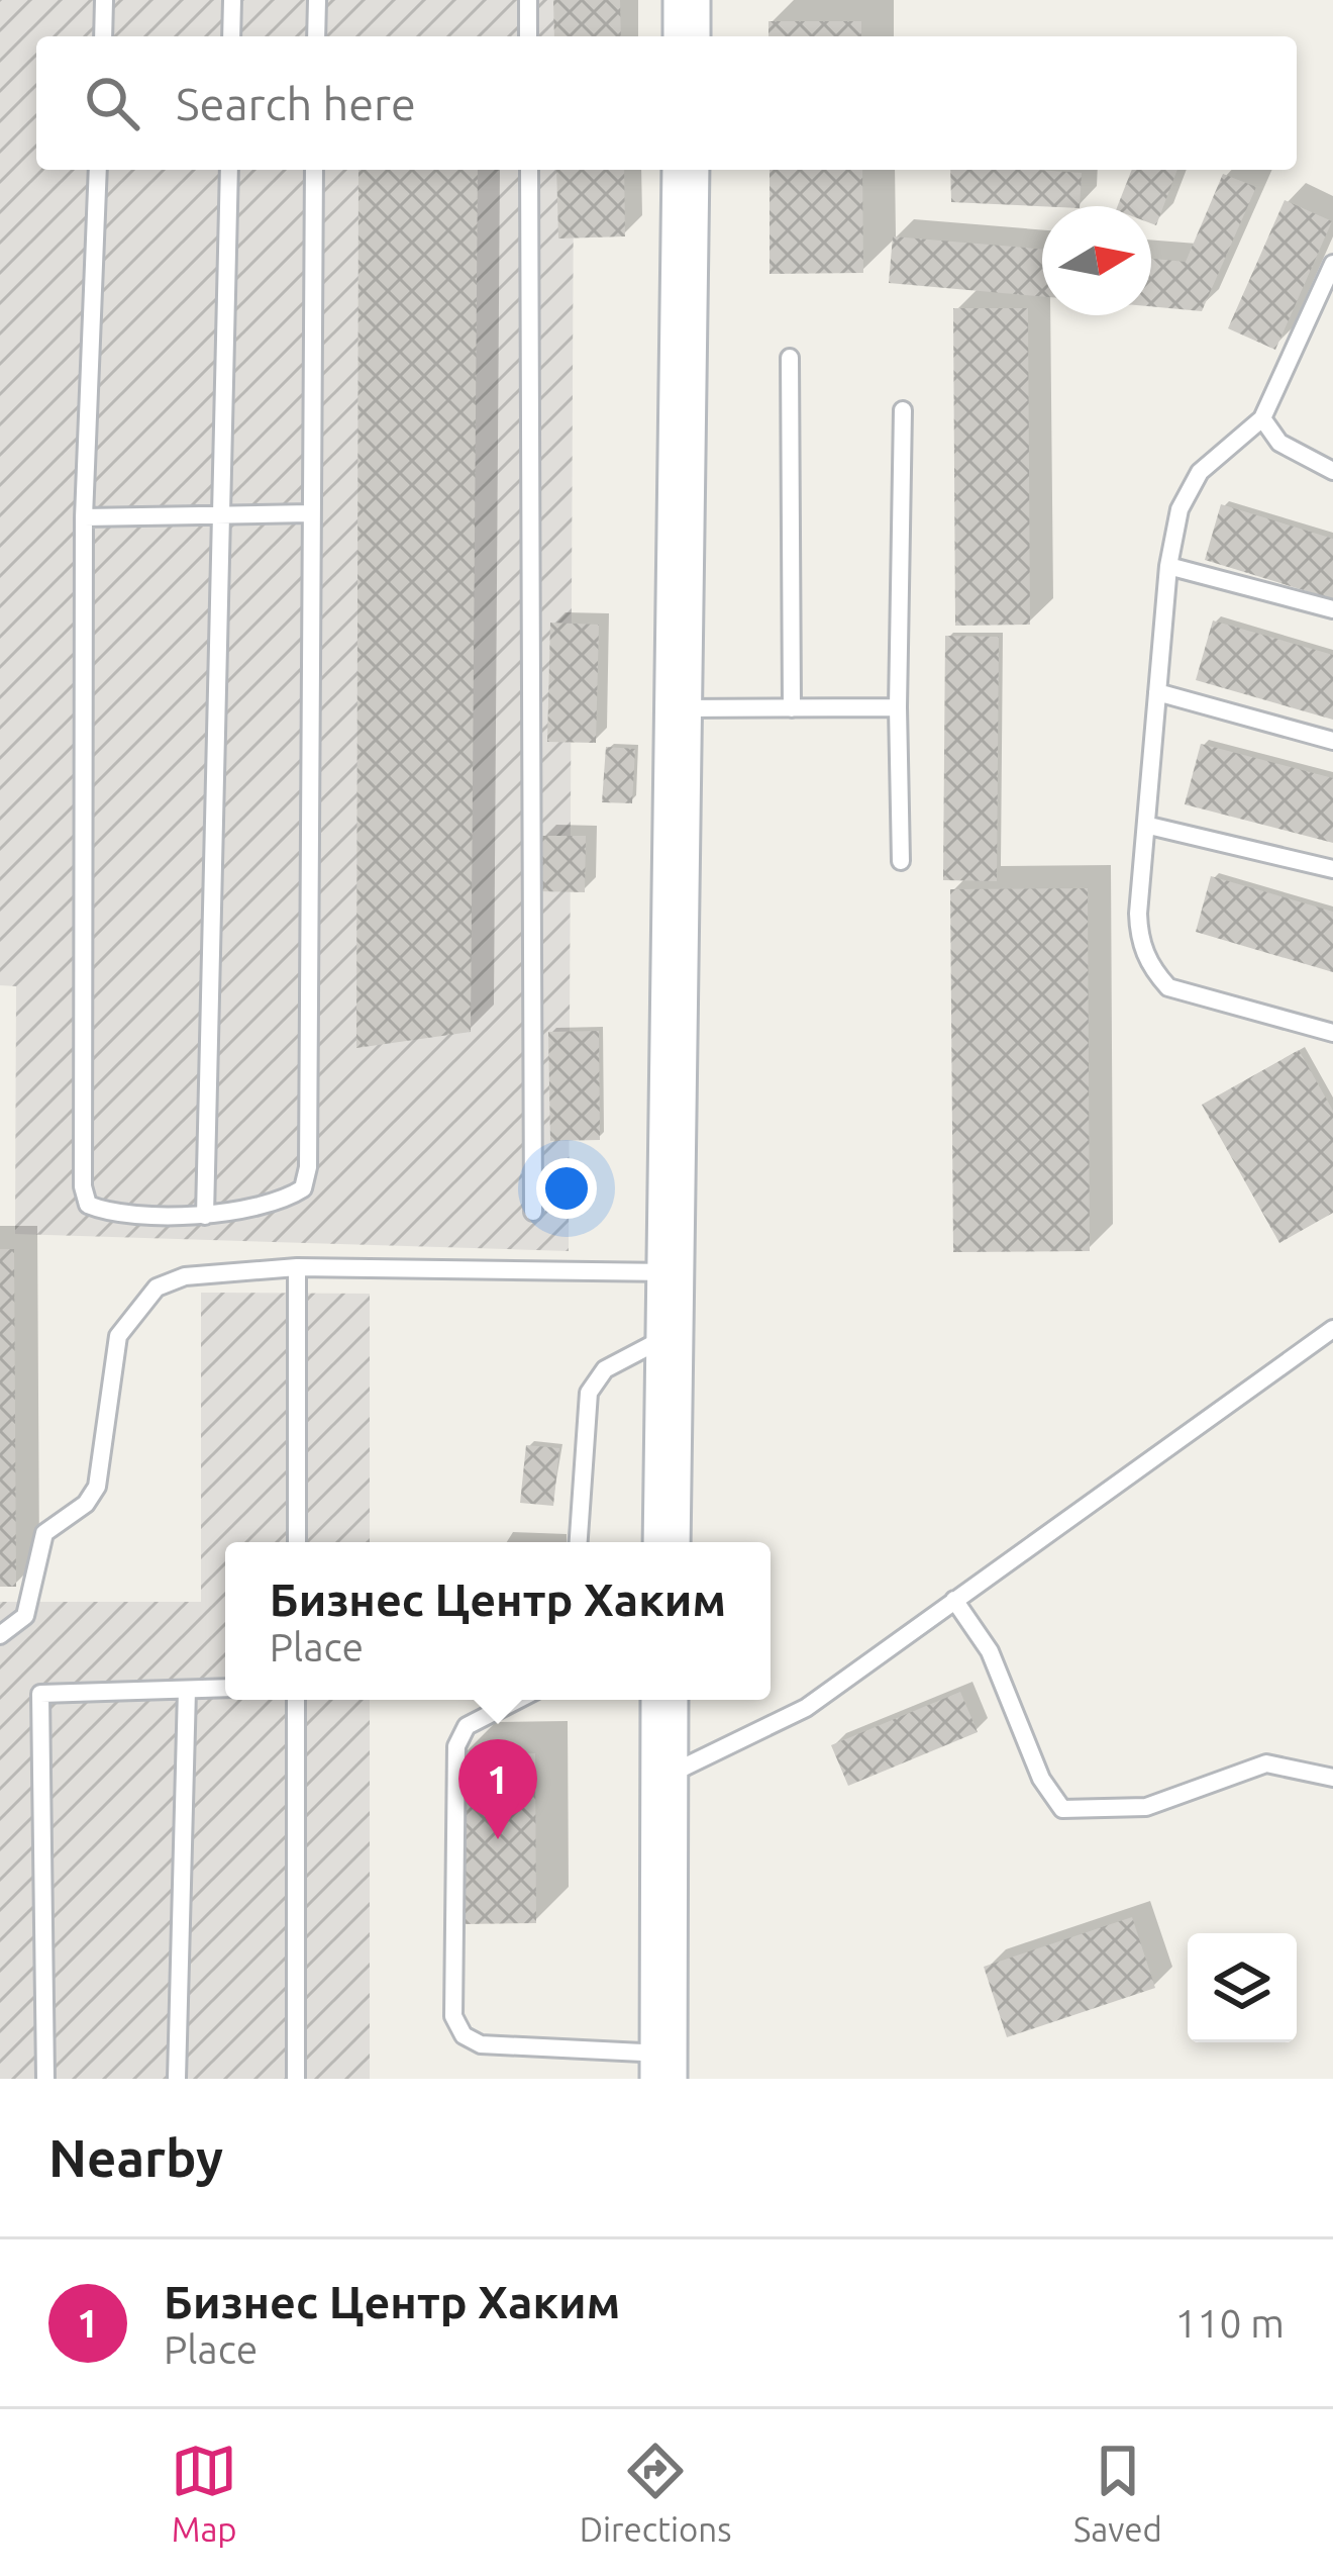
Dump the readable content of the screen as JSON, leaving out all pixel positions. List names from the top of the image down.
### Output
{
  "north": "right",
  "page": {
    "search": "Search here",
    "popup": ["Бизнес Центр Хаким", "Place"],
    "pins": "1",
    "heading": "Nearby",
    "list": [
      {
        "mark": "1",
        "name": "Бизнес Центр Хаким",
        "note": "Place",
        "value": "110 m"
      }
    ],
    "nav": ["Map", "Directions", "Saved"]
  }
}
